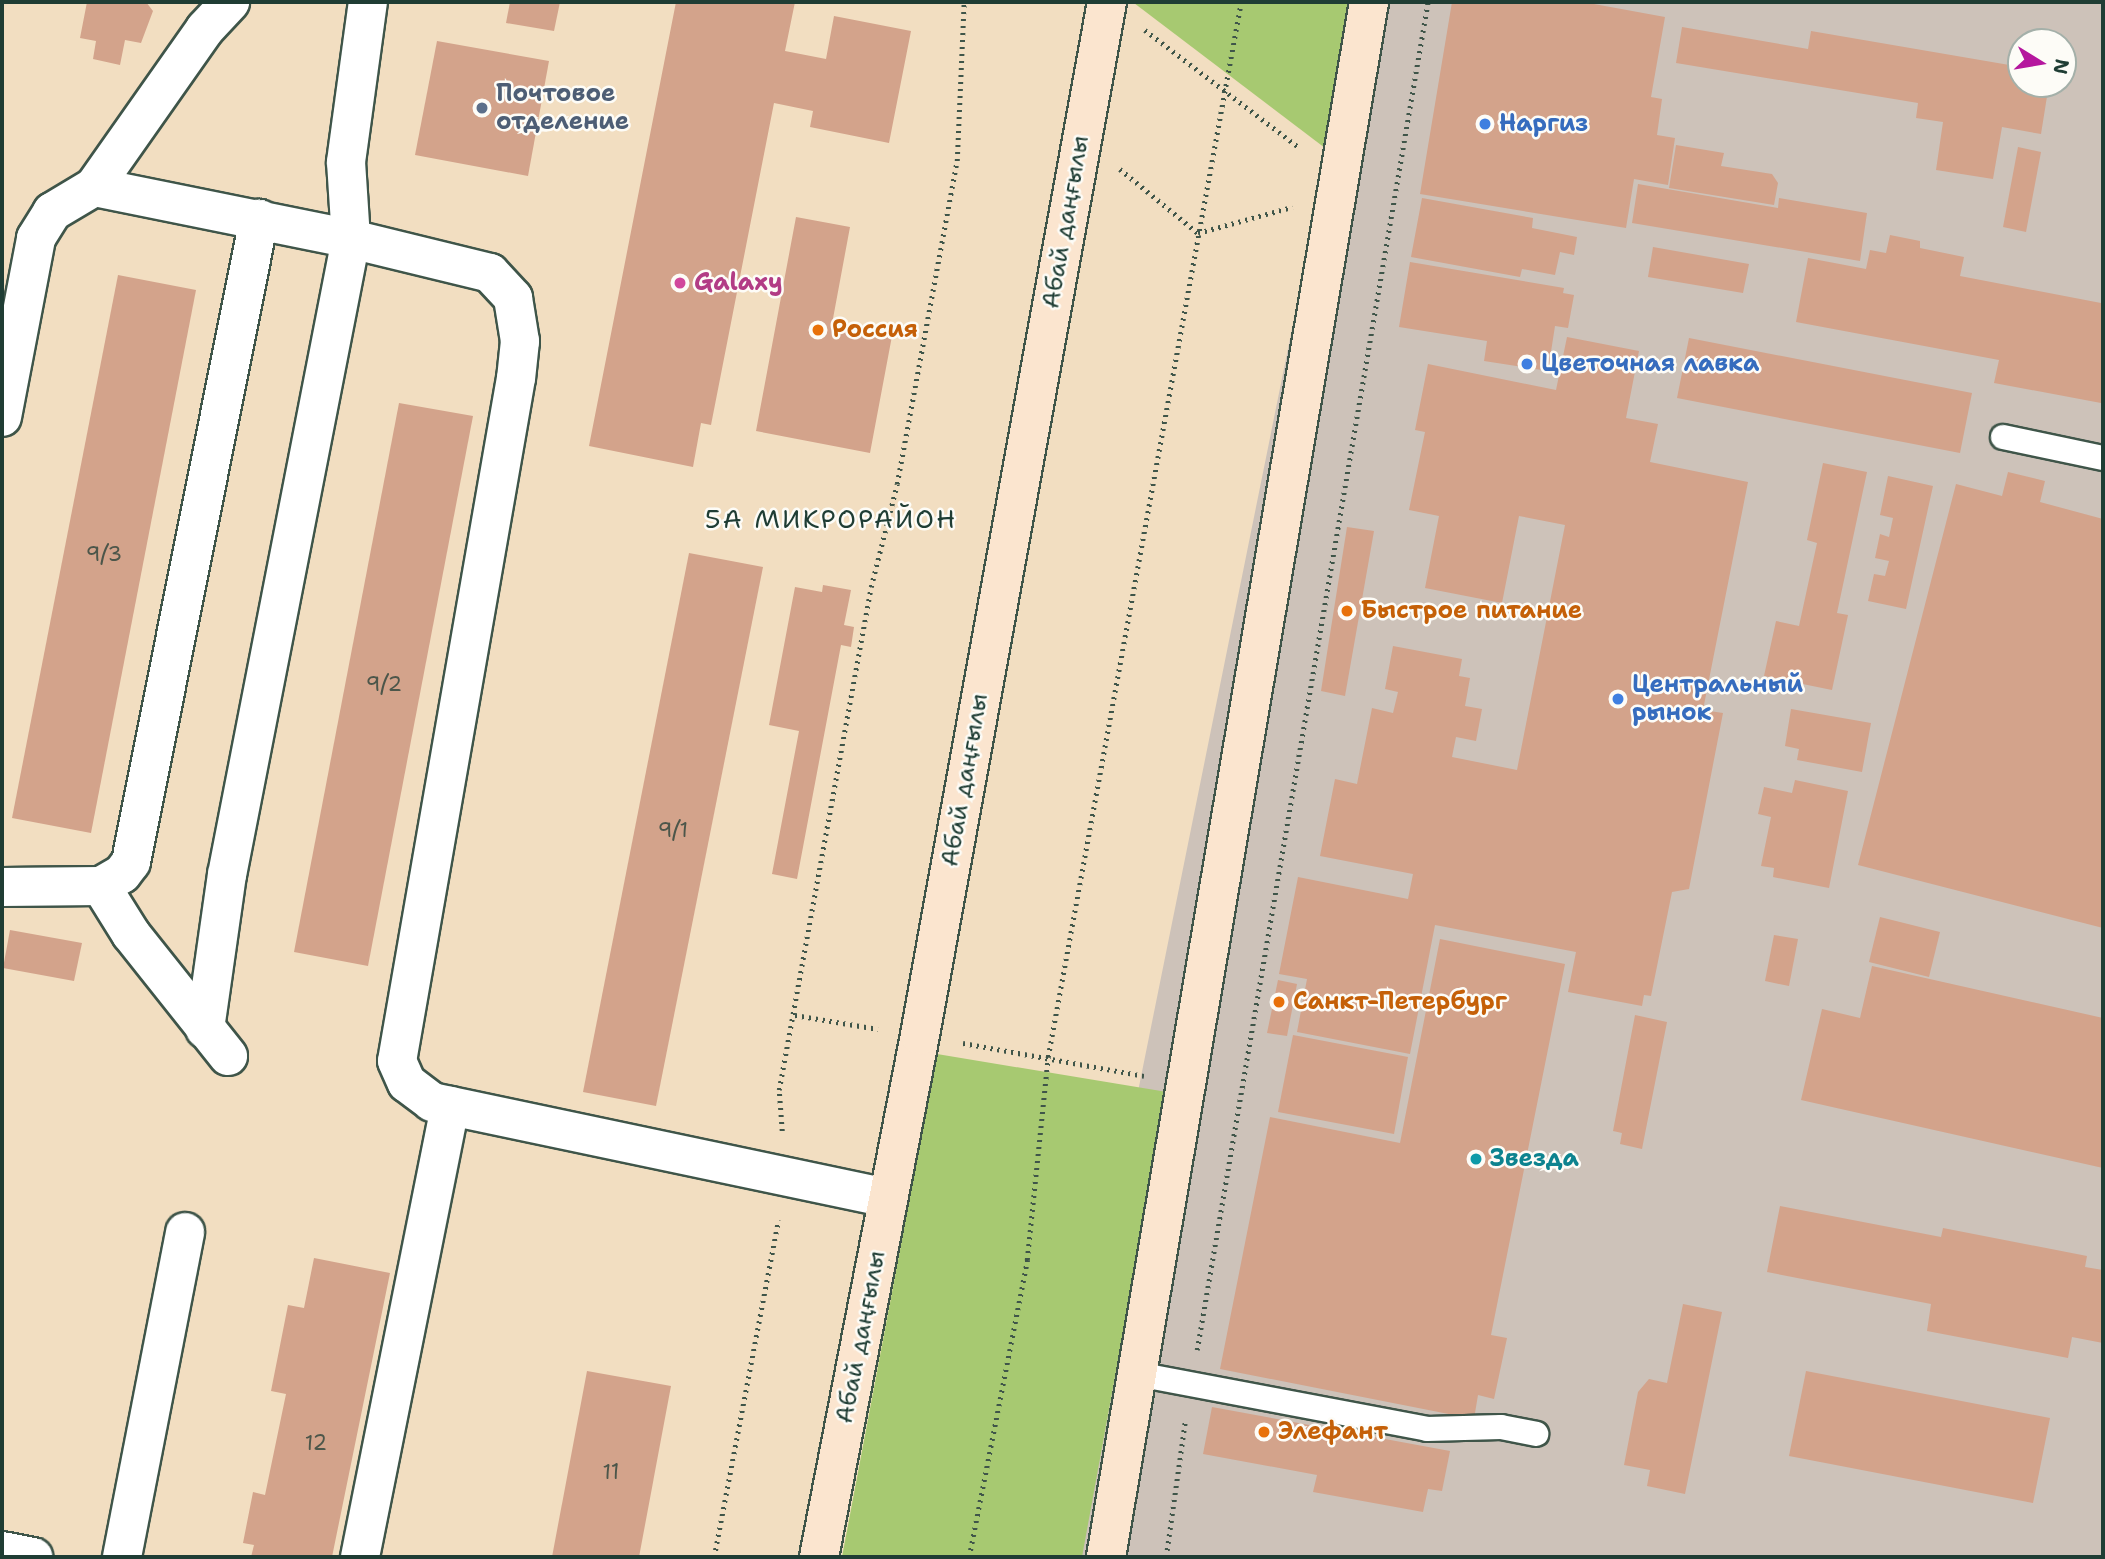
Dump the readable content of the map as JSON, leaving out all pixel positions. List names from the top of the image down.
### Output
{
  "streets": {
    "main road": ["Абай даңғылы"]
  },
  "districts": ["5А МИКРОРАЙОН"],
  "places": [
    "Почтовое отделение",
    "Наргиз",
    "Galaxy",
    "Россия",
    "Цветочная лавка",
    "Быстрое питание",
    "Центральный рынок",
    "Санкт-Петербург",
    "Звезда",
    "Элефант"
  ],
  "house_numbers": [
    "9/3",
    "9/2",
    "9/1",
    "12",
    "11"
  ],
  "north": "right"
}
